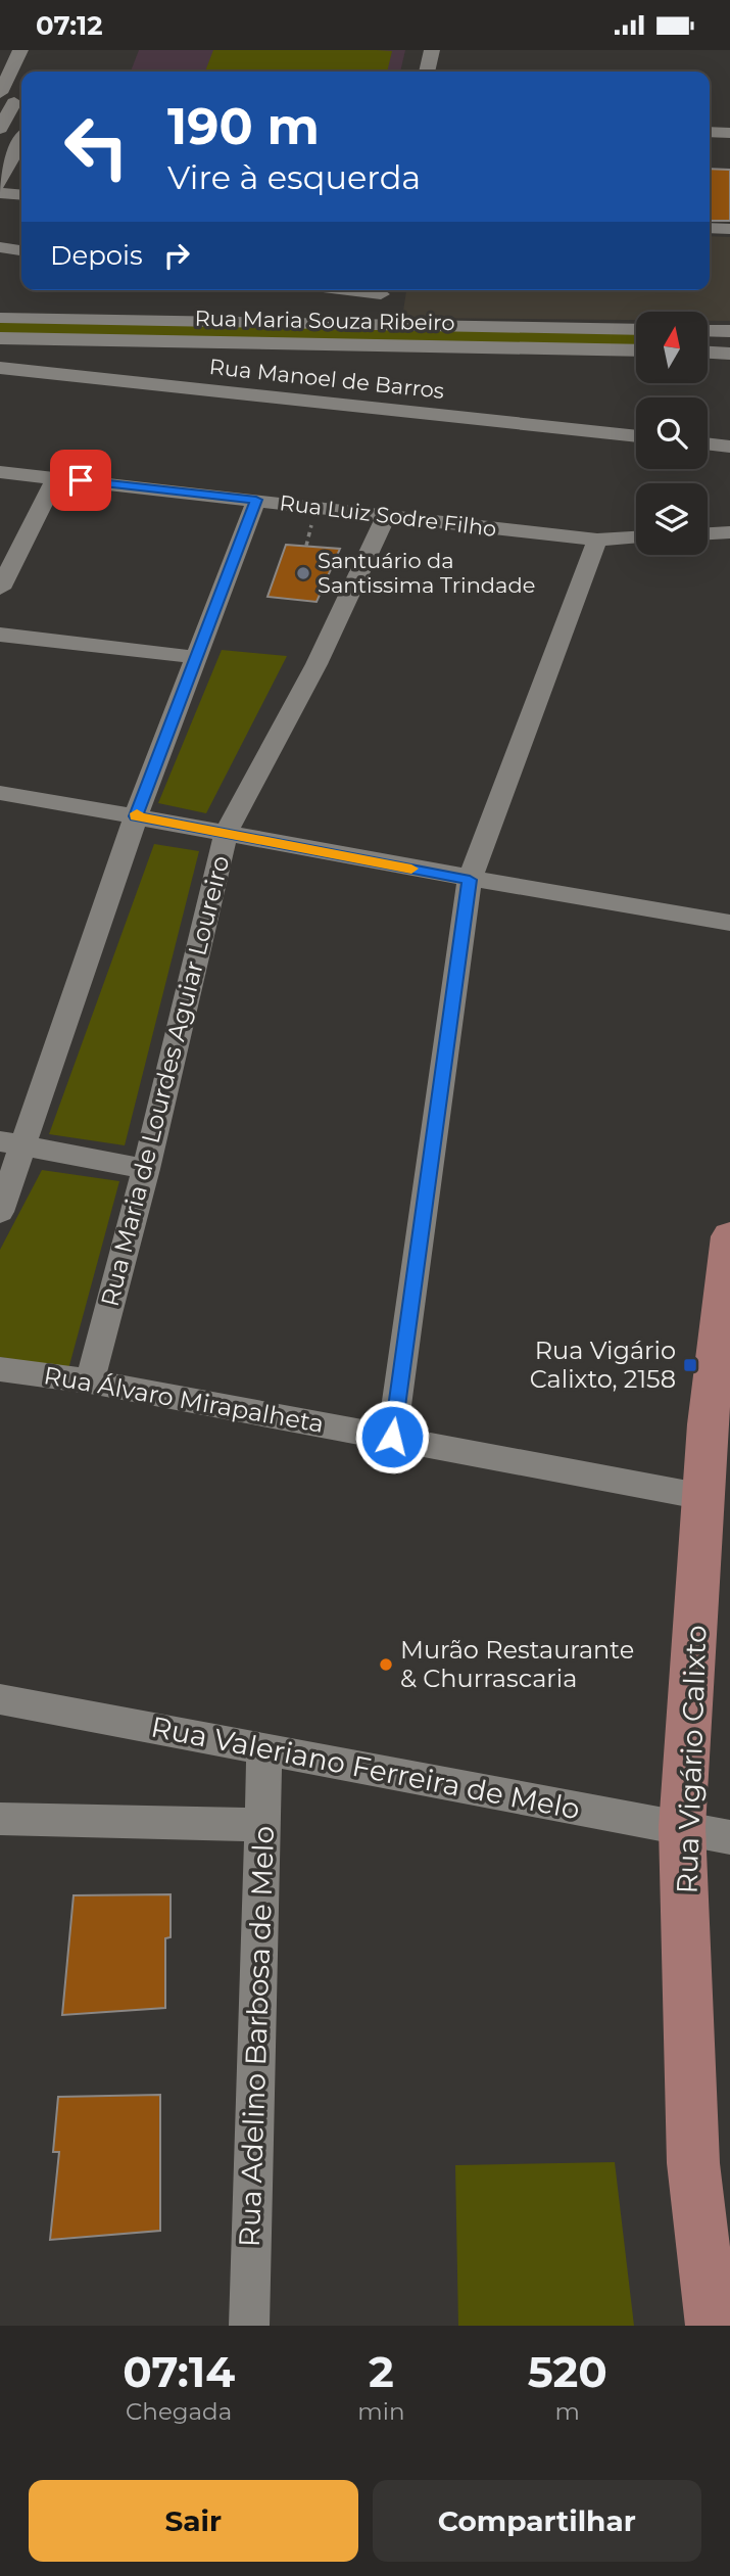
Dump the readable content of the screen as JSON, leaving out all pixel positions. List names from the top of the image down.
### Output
{
  "streets": {
    "main road": ["Rua Vigário Calixto"],
    "street": [
      "Rua Maria Souza Ribeiro",
      "Rua Manoel de Barros",
      "Rua Luiz Sodre Filho",
      "Rua Maria de Lourdes Aguiar Loureiro",
      "Rua Álvaro Mirapalheta",
      "Rua Valeriano Ferreira de Melo",
      "Rua Adelino Barbosa de Melo"
    ]
  },
  "crossings": [
    ["Rua Luiz Sodre Filho", "Rua Maria de Lourdes Aguiar Loureiro"],
    ["Rua Maria de Lourdes Aguiar Loureiro", "Rua Álvaro Mirapalheta"],
    ["Rua Álvaro Mirapalheta", "Rua Vigário Calixto"],
    ["Rua Vigário Calixto", "Rua Valeriano Ferreira de Melo"],
    ["Rua Valeriano Ferreira de Melo", "Rua Adelino Barbosa de Melo"]
  ],
  "places": {
    "other": ["Santuário da Santissima Trindade", "Murão Restaurante & Churrascaria"],
    "transit": ["Rua Vigário Calixto, 2158"]
  },
  "north": "top",
  "page": {
    "status": "07:12",
    "turn": ["190 m", "Vire à esquerda"],
    "then": "Depois",
    "eta": [
      "07:14",
      "Chegada",
      "2",
      "min",
      "520",
      "m"
    ],
    "buttons": ["Sair", "Compartilhar"]
  }
}
